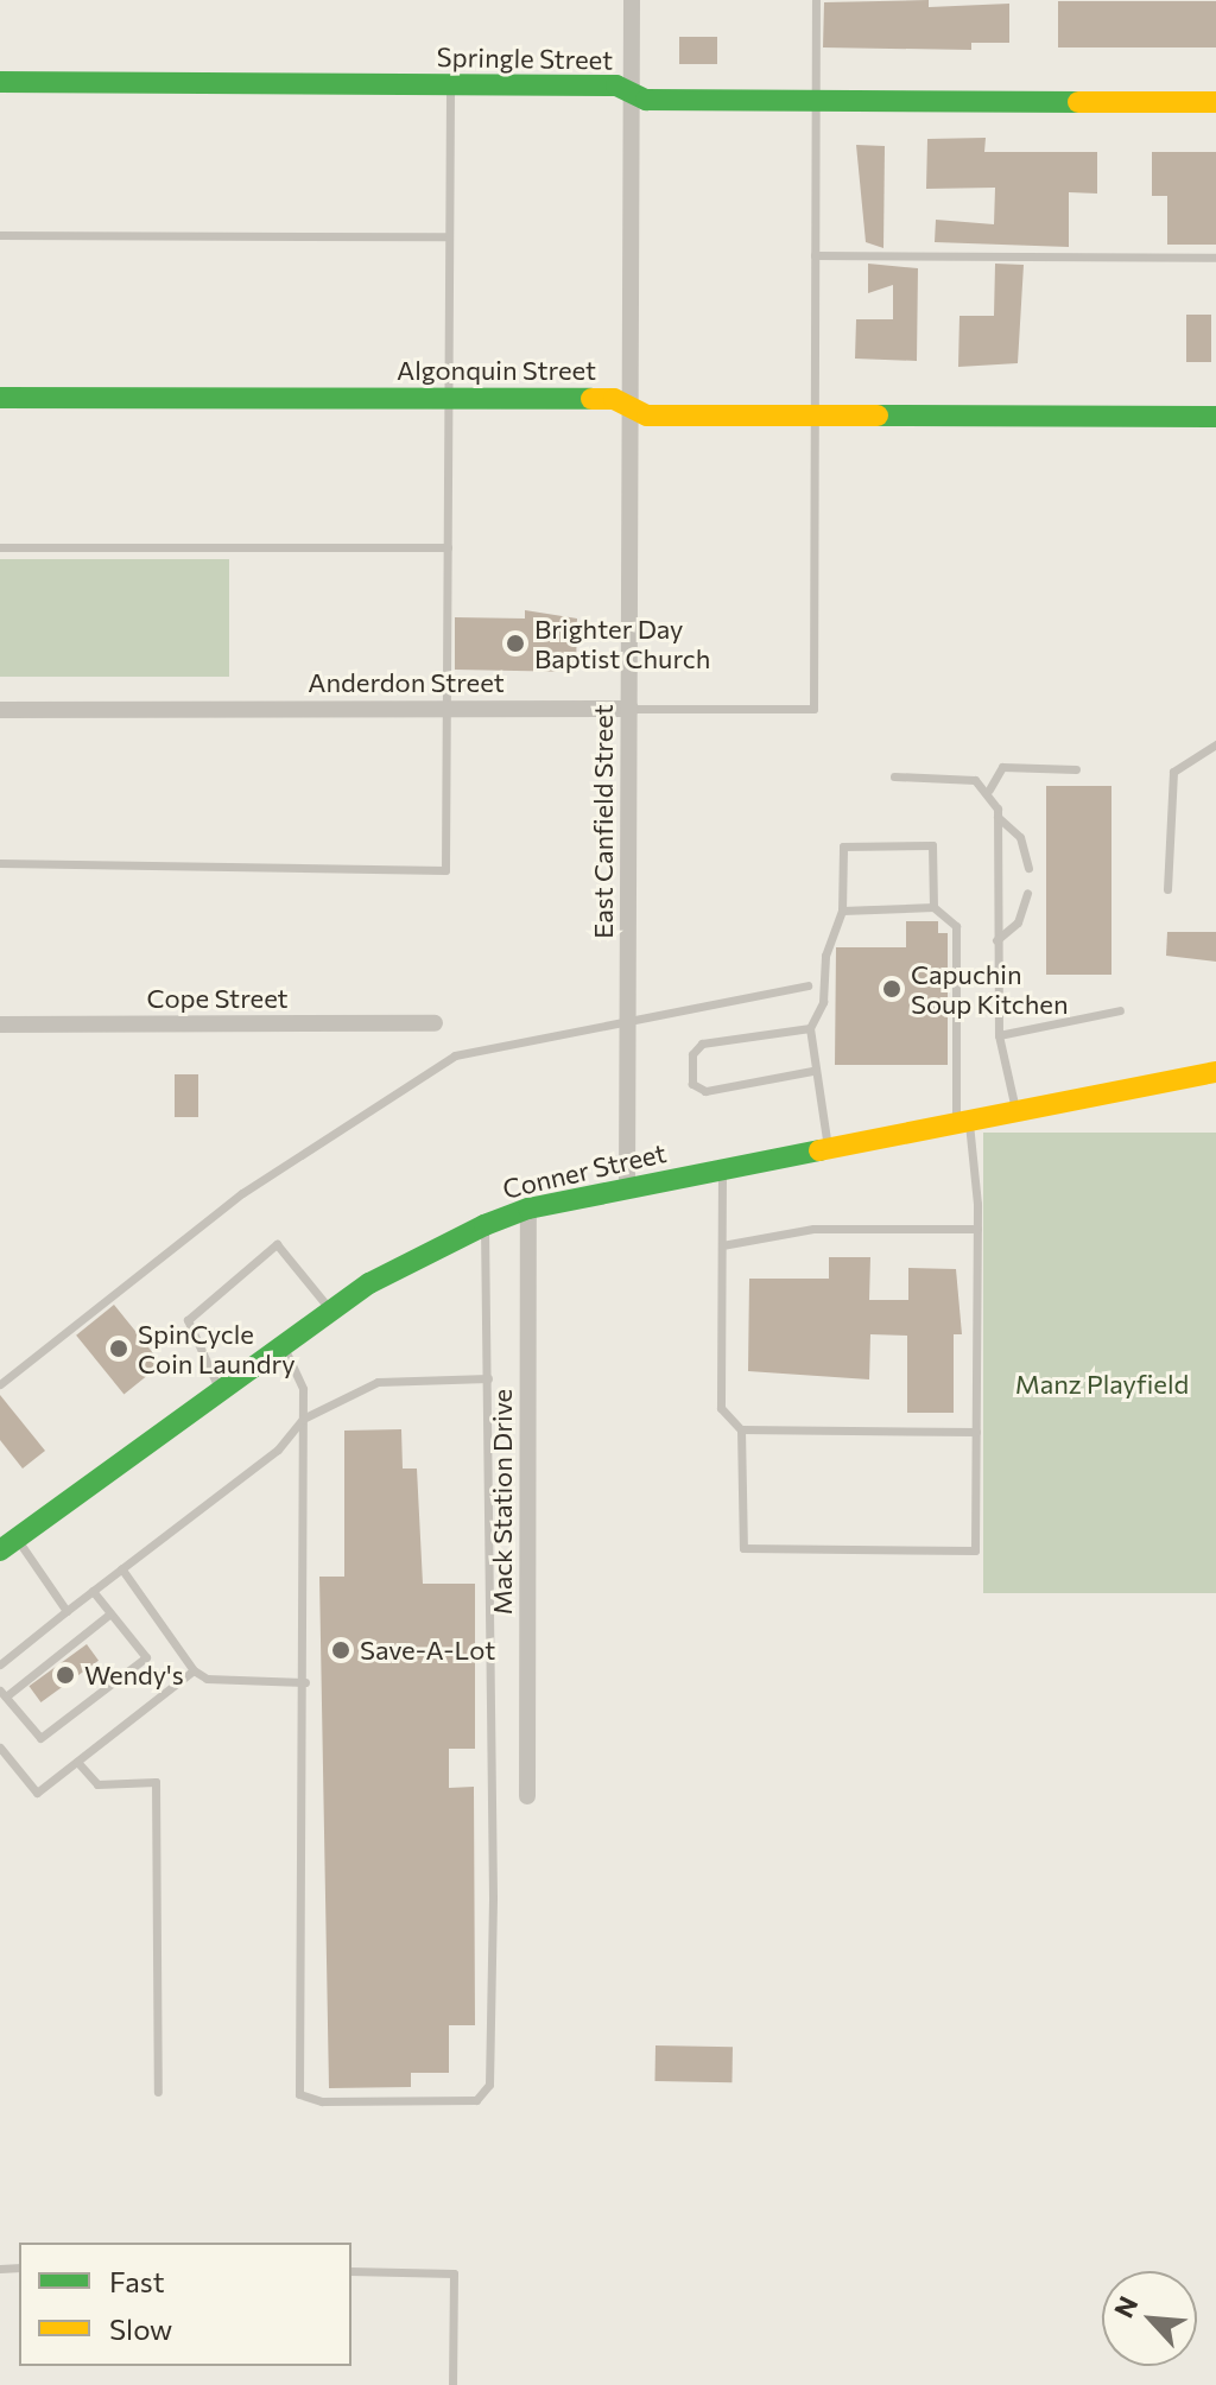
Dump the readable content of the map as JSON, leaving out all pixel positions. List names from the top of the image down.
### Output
{
  "streets": {
    "street": [
      "Springle Street",
      "Algonquin Street",
      "Anderdon Street",
      "East Canfield Street",
      "Cope Street",
      "Conner Street",
      "Mack Station Drive"
    ]
  },
  "crossings": [
    ["Springle Street", "East Canfield Street"],
    ["Algonquin Street", "Anderdon Street"],
    ["Algonquin Street", "East Canfield Street"],
    ["Anderdon Street", "East Canfield Street"],
    ["East Canfield Street", "Conner Street"],
    ["Conner Street", "Mack Station Drive"]
  ],
  "parks": ["Manz Playfield"],
  "places": [
    "Brighter Day Baptist Church",
    "Capuchin Soup Kitchen",
    "SpinCycle Coin Laundry",
    "Save-A-Lot",
    "Wendy's"
  ],
  "legend": ["Fast", "Slow"],
  "north": "top left"
}
